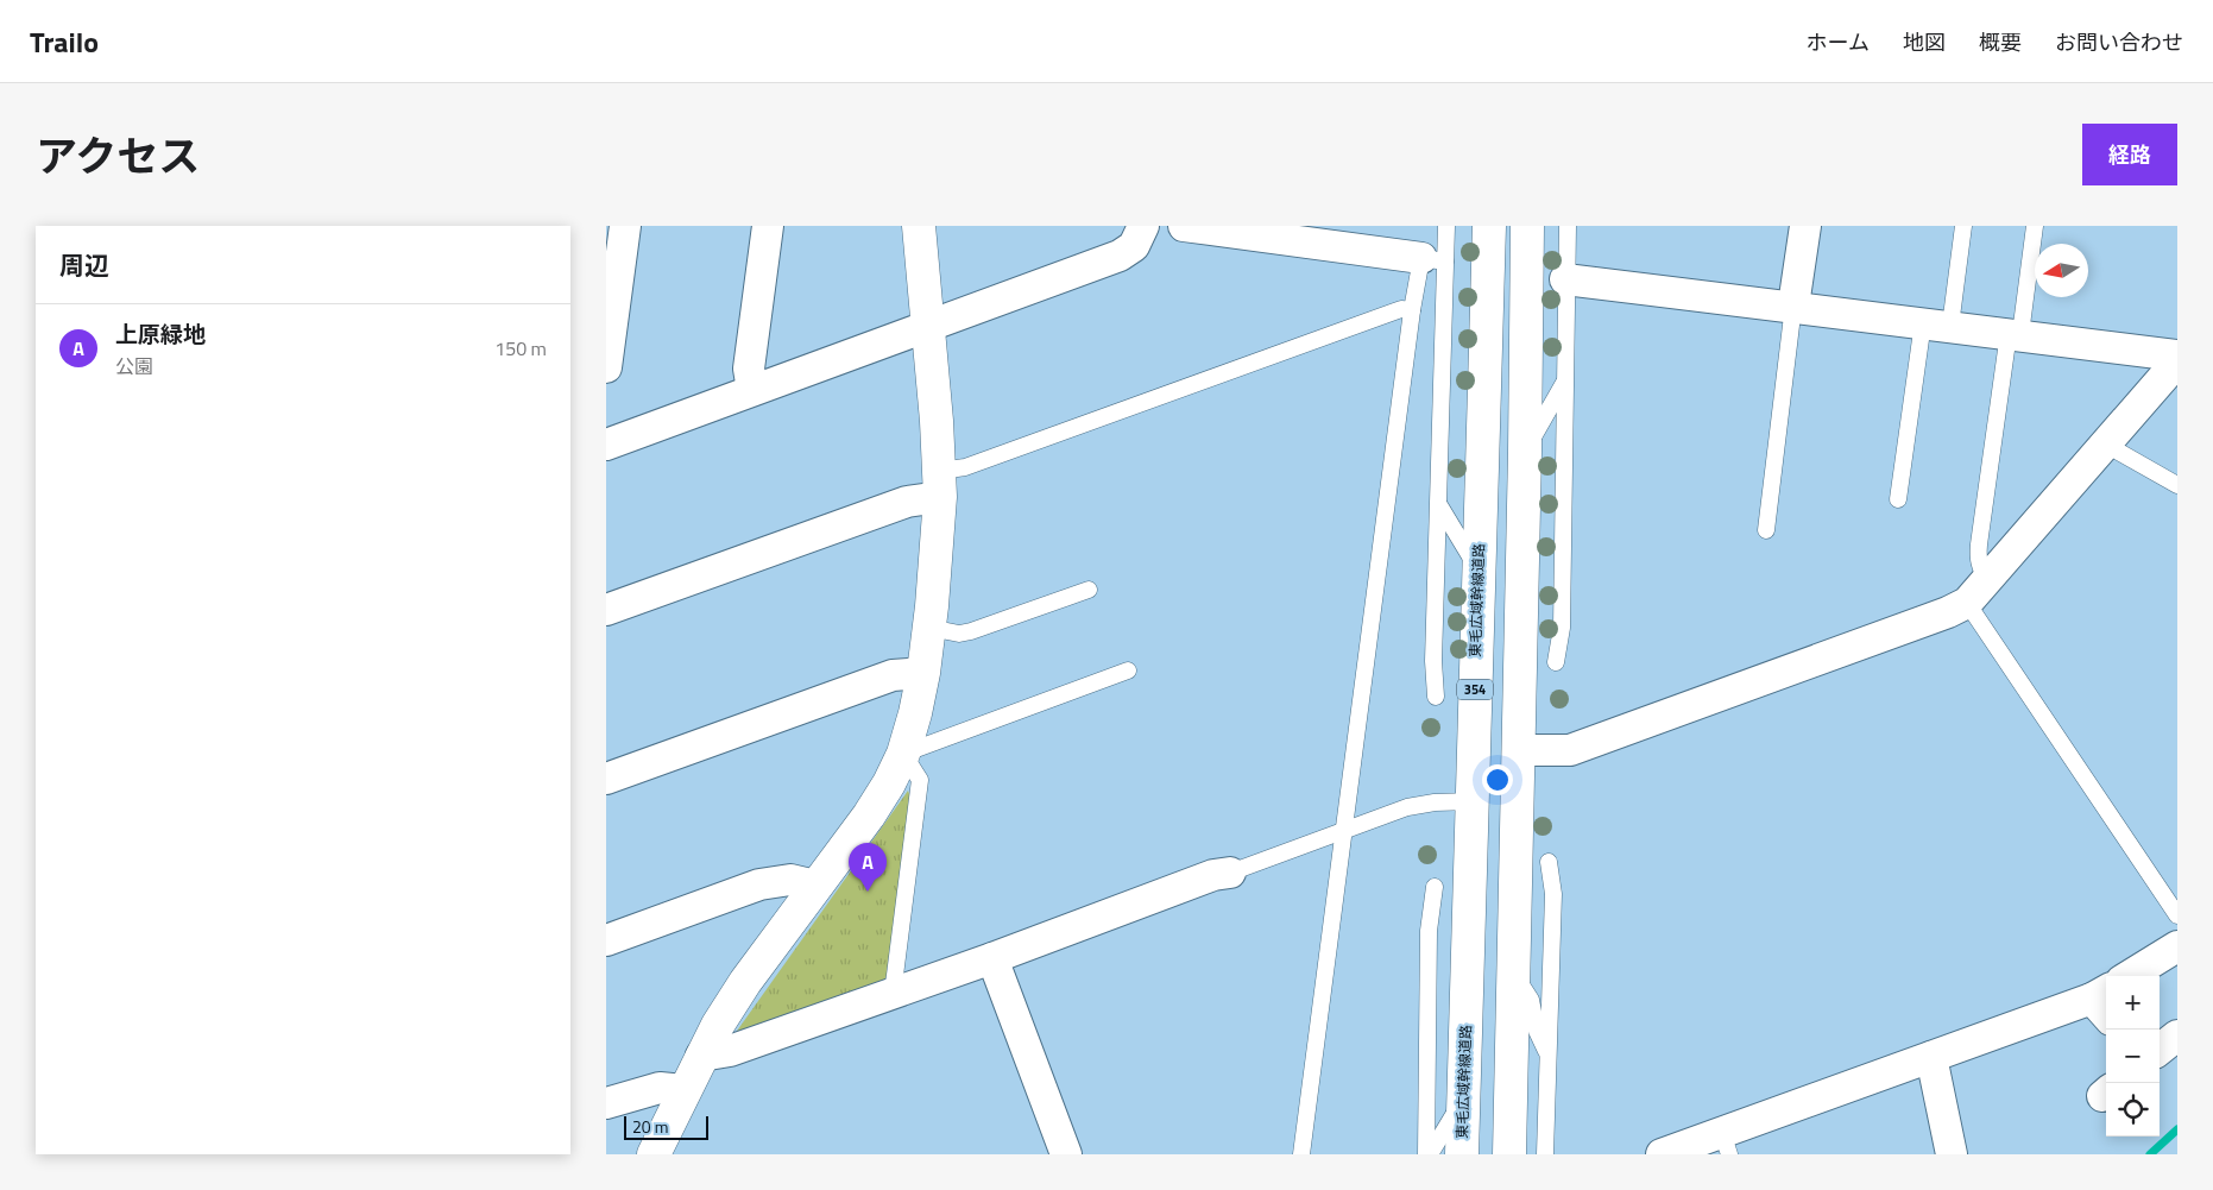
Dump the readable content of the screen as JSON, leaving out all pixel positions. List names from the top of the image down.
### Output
{
  "streets": {
    "main road": ["東毛広域幹線道路", "354"]
  },
  "scale_bar": "20 m",
  "north": "left",
  "page": {
    "header": "Trailo",
    "nav": [
      "ホーム",
      "地図",
      "概要",
      "お問い合わせ"
    ],
    "title": "アクセス",
    "buttons": "経路",
    "heading": "周辺",
    "list": [
      {
        "mark": "A",
        "name": "上原緑地",
        "note": "公園",
        "value": "150 m"
      }
    ],
    "pins": "A",
    "map_buttons": ["+", "−"],
    "scale": "20 m"
  }
}
